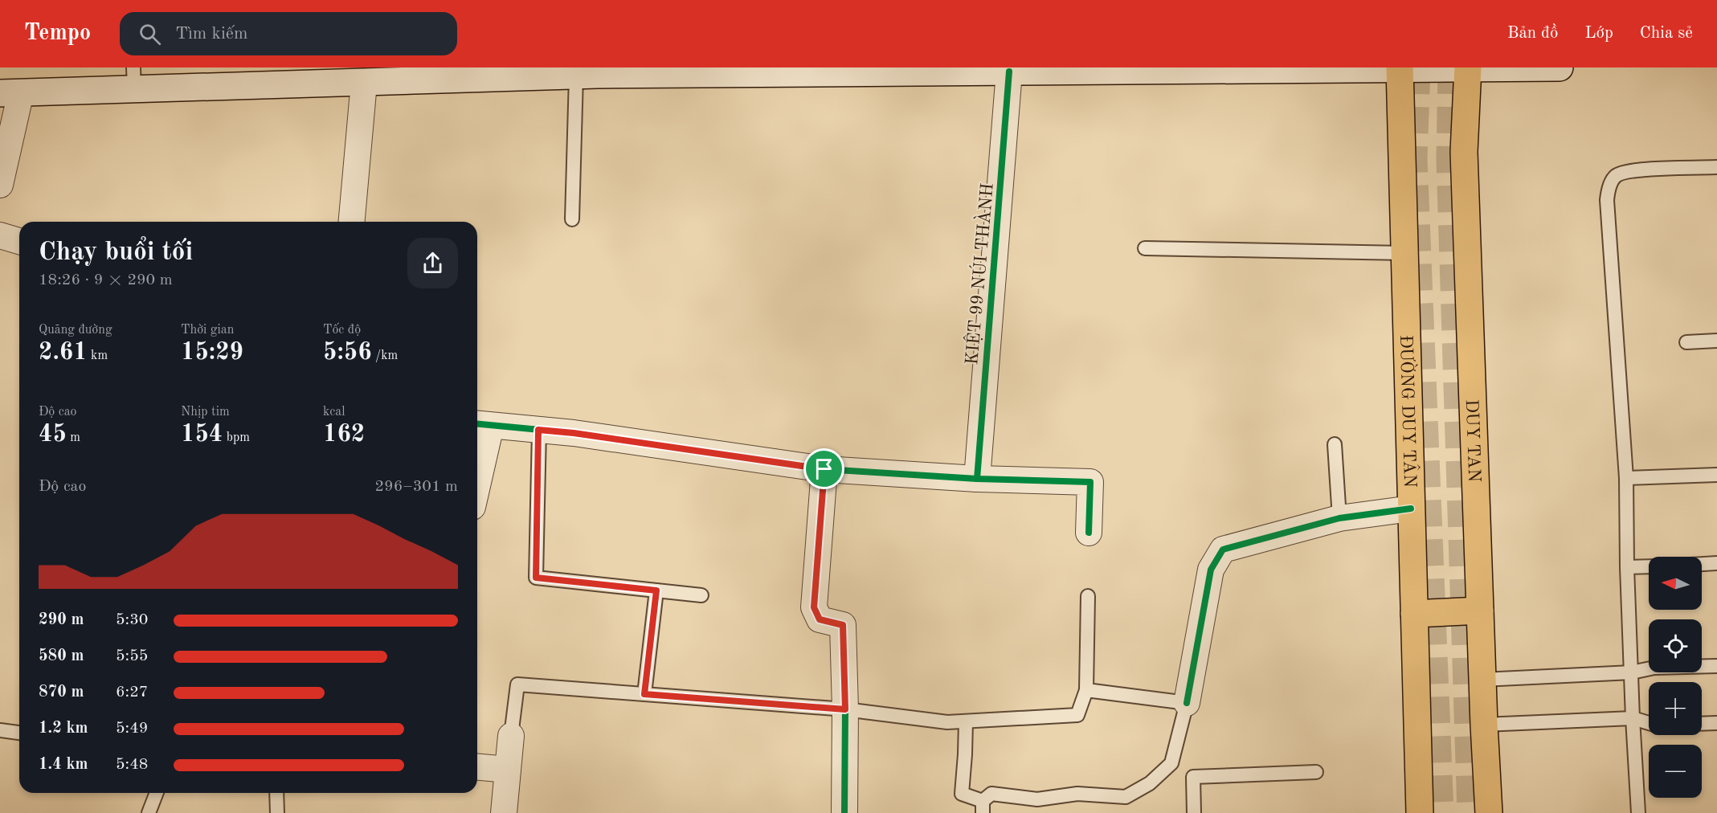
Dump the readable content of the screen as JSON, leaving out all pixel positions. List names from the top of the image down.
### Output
{
  "streets": {
    "main road": ["ĐƯỜNG DUY TÂN", "DUY TAN"],
    "street": ["KIỆT 99 NÚI THÀNH"]
  },
  "north": "left",
  "page": {
    "header": "Tempo",
    "search": "Tìm kiếm",
    "nav": ["Bản đồ", "Lớp", "Chia sẻ"],
    "heading": ["Chạy buổi tối", "18:26 · 9 × 290 m"],
    "stats": [
      ["Quãng đường", "2.61 km"],
      ["Thời gian", "15:29"],
      ["Tốc độ", "5:56 /km"],
      ["Độ cao", "45 m"],
      ["Nhịp tim", "154 bpm"],
      ["kcal", "162"]
    ],
    "chart": ["Độ cao", "296–301 m"],
    "map_buttons": ["+", "−"],
    "list": [
      {
        "name": "290 m",
        "note": "5:30"
      },
      {
        "name": "580 m",
        "note": "5:55"
      },
      {
        "name": "870 m",
        "note": "6:27"
      },
      {
        "name": "1.2 km",
        "note": "5:49"
      },
      {
        "name": "1.4 km",
        "note": "5:48"
      }
    ]
  }
}
